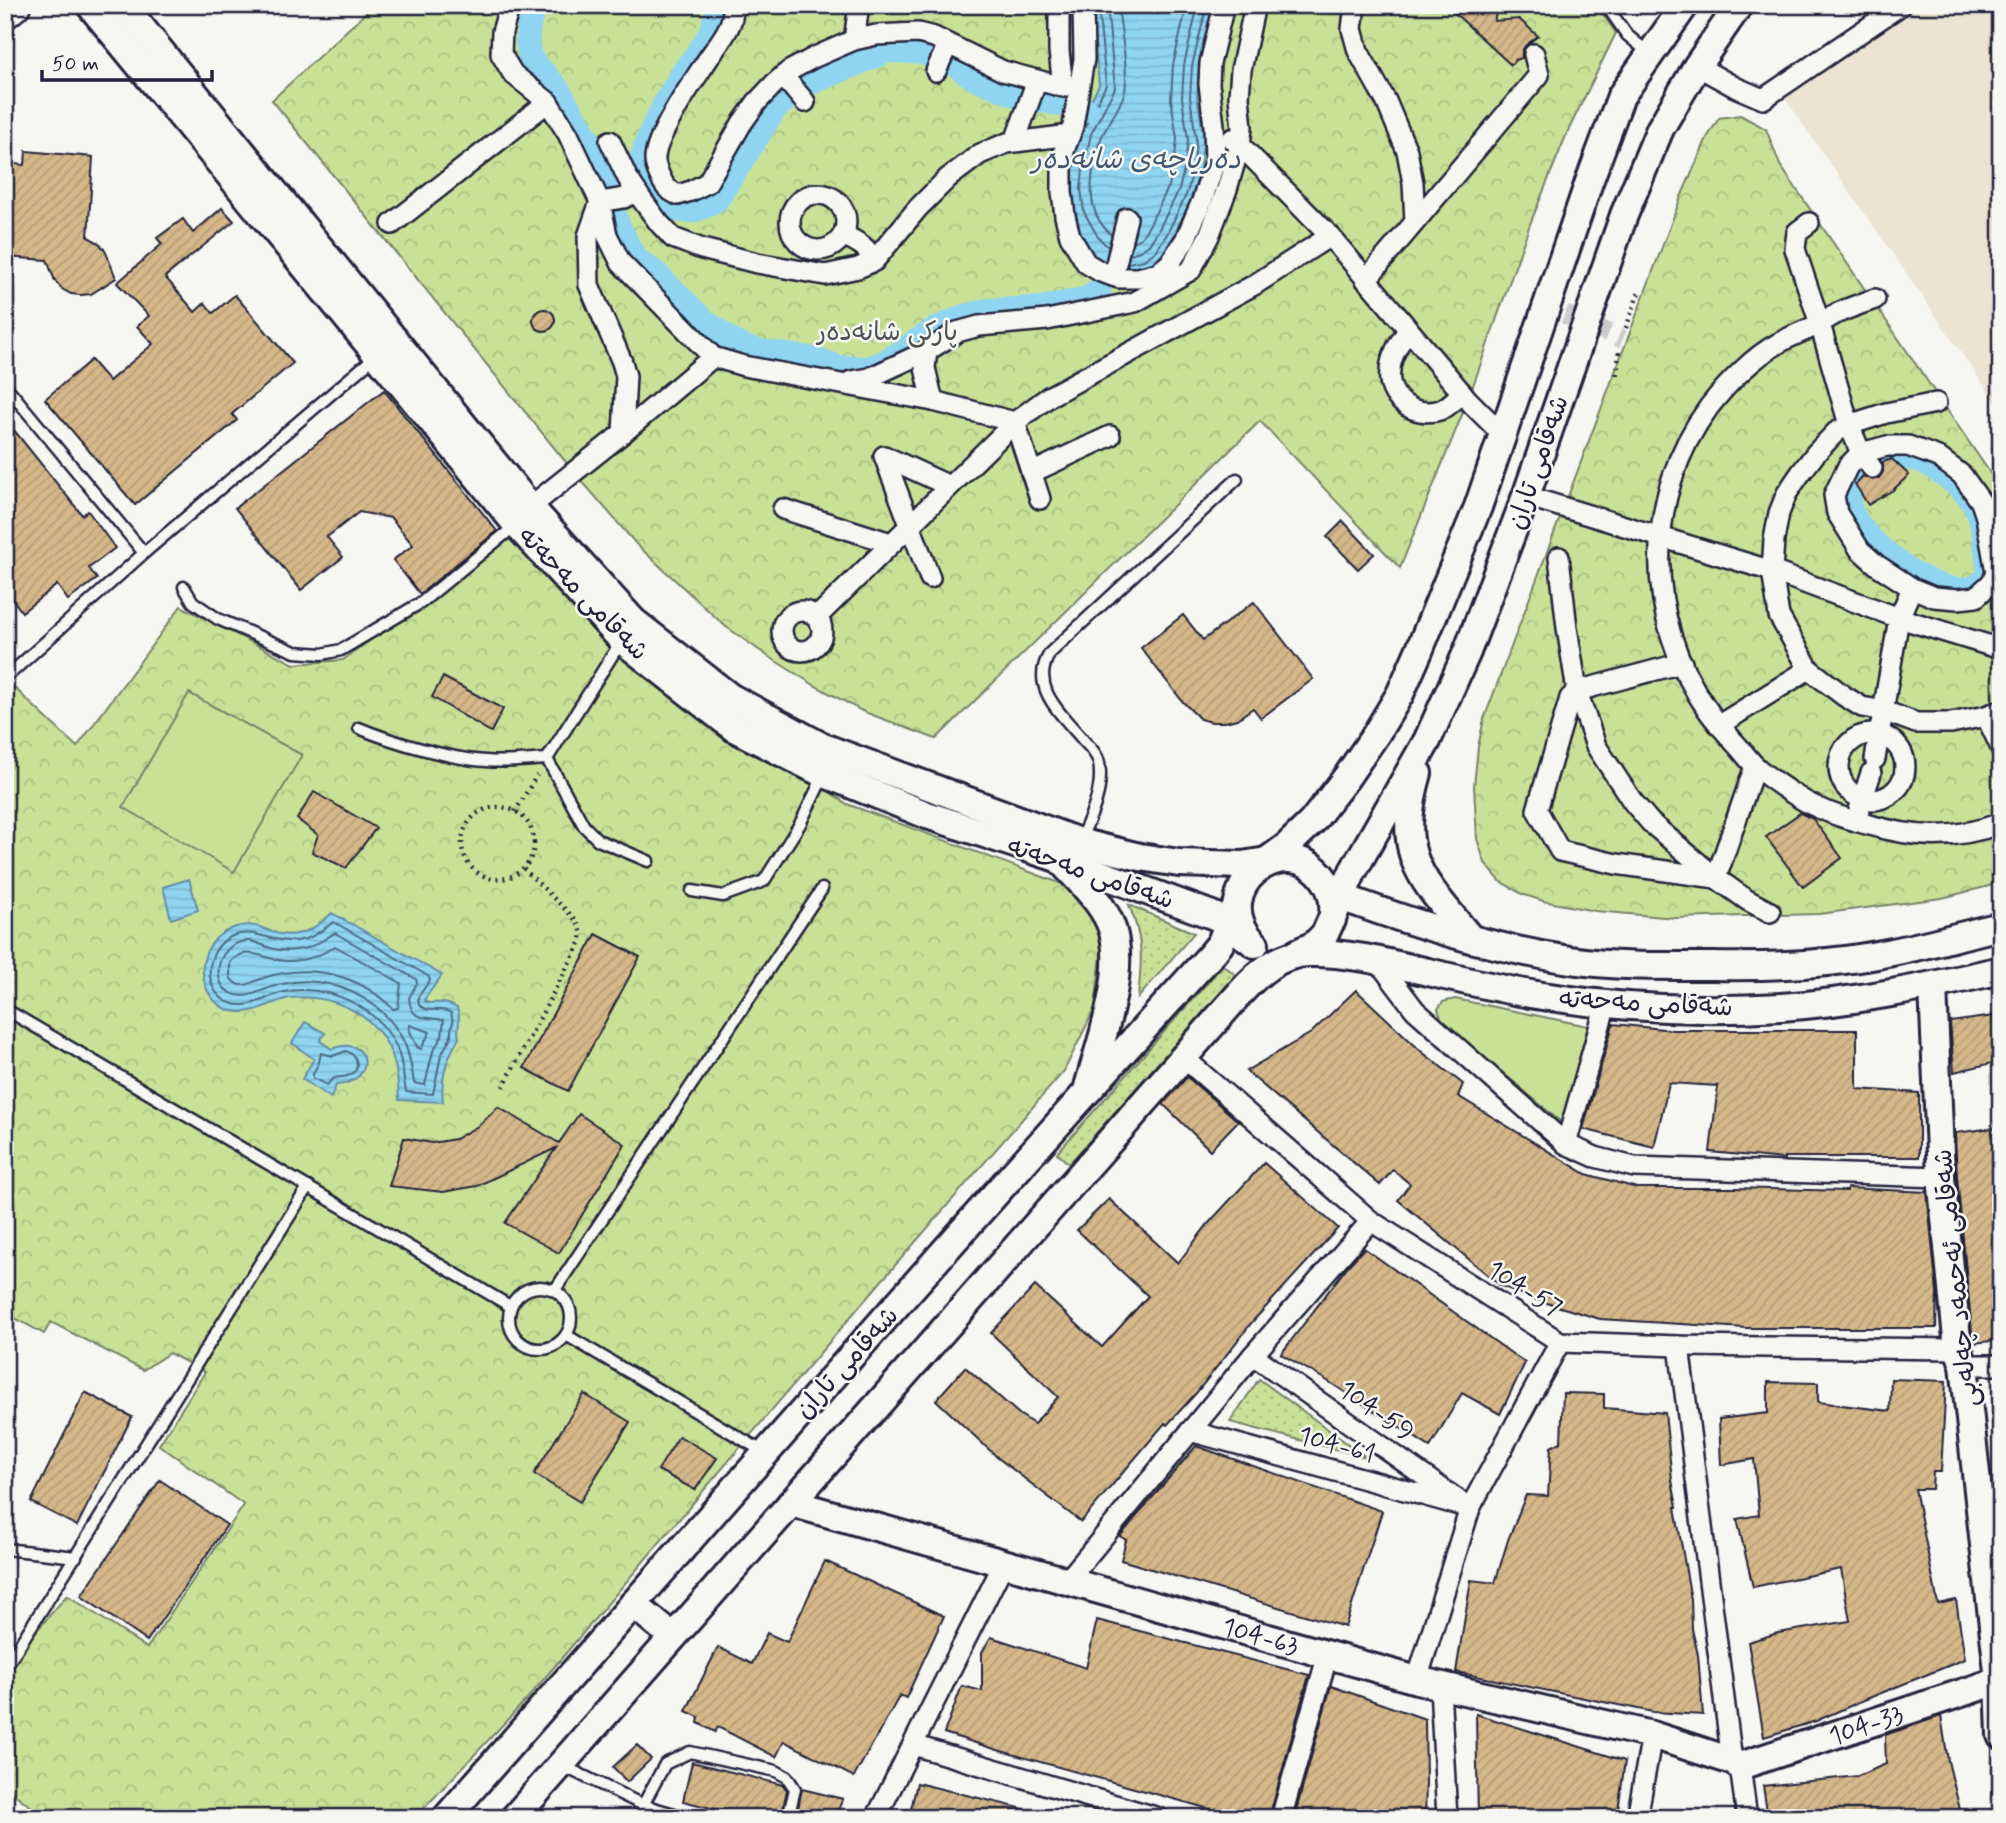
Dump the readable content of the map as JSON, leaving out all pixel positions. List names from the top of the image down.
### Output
{
  "streets": {
    "main road": [
      "شەقامی تاران",
      "شەقامی مەحەتە",
      "شەقامی ئەحمەد چەلەبی",
      "104-63",
      "104-33"
    ],
    "street": ["104-57", "104-59", "104-61"]
  },
  "crossings": [
    ["شەقامی تاران", "شەقامی مەحەتە"],
    ["شەقامی تاران", "104-57"],
    ["شەقامی تاران", "104-63"],
    ["شەقامی مەحەتە", "شەقامی ئەحمەد چەلەبی"],
    ["شەقامی ئەحمەد چەلەبی", "104-57"],
    ["شەقامی ئەحمەد چەلەبی", "104-33"],
    ["104-59", "104-61"],
    ["104-63", "104-33"]
  ],
  "water": ["دەریاچەی شانەدەر"],
  "parks": ["پارکی شانەدەر"],
  "scale_bar": "50 m"
}
